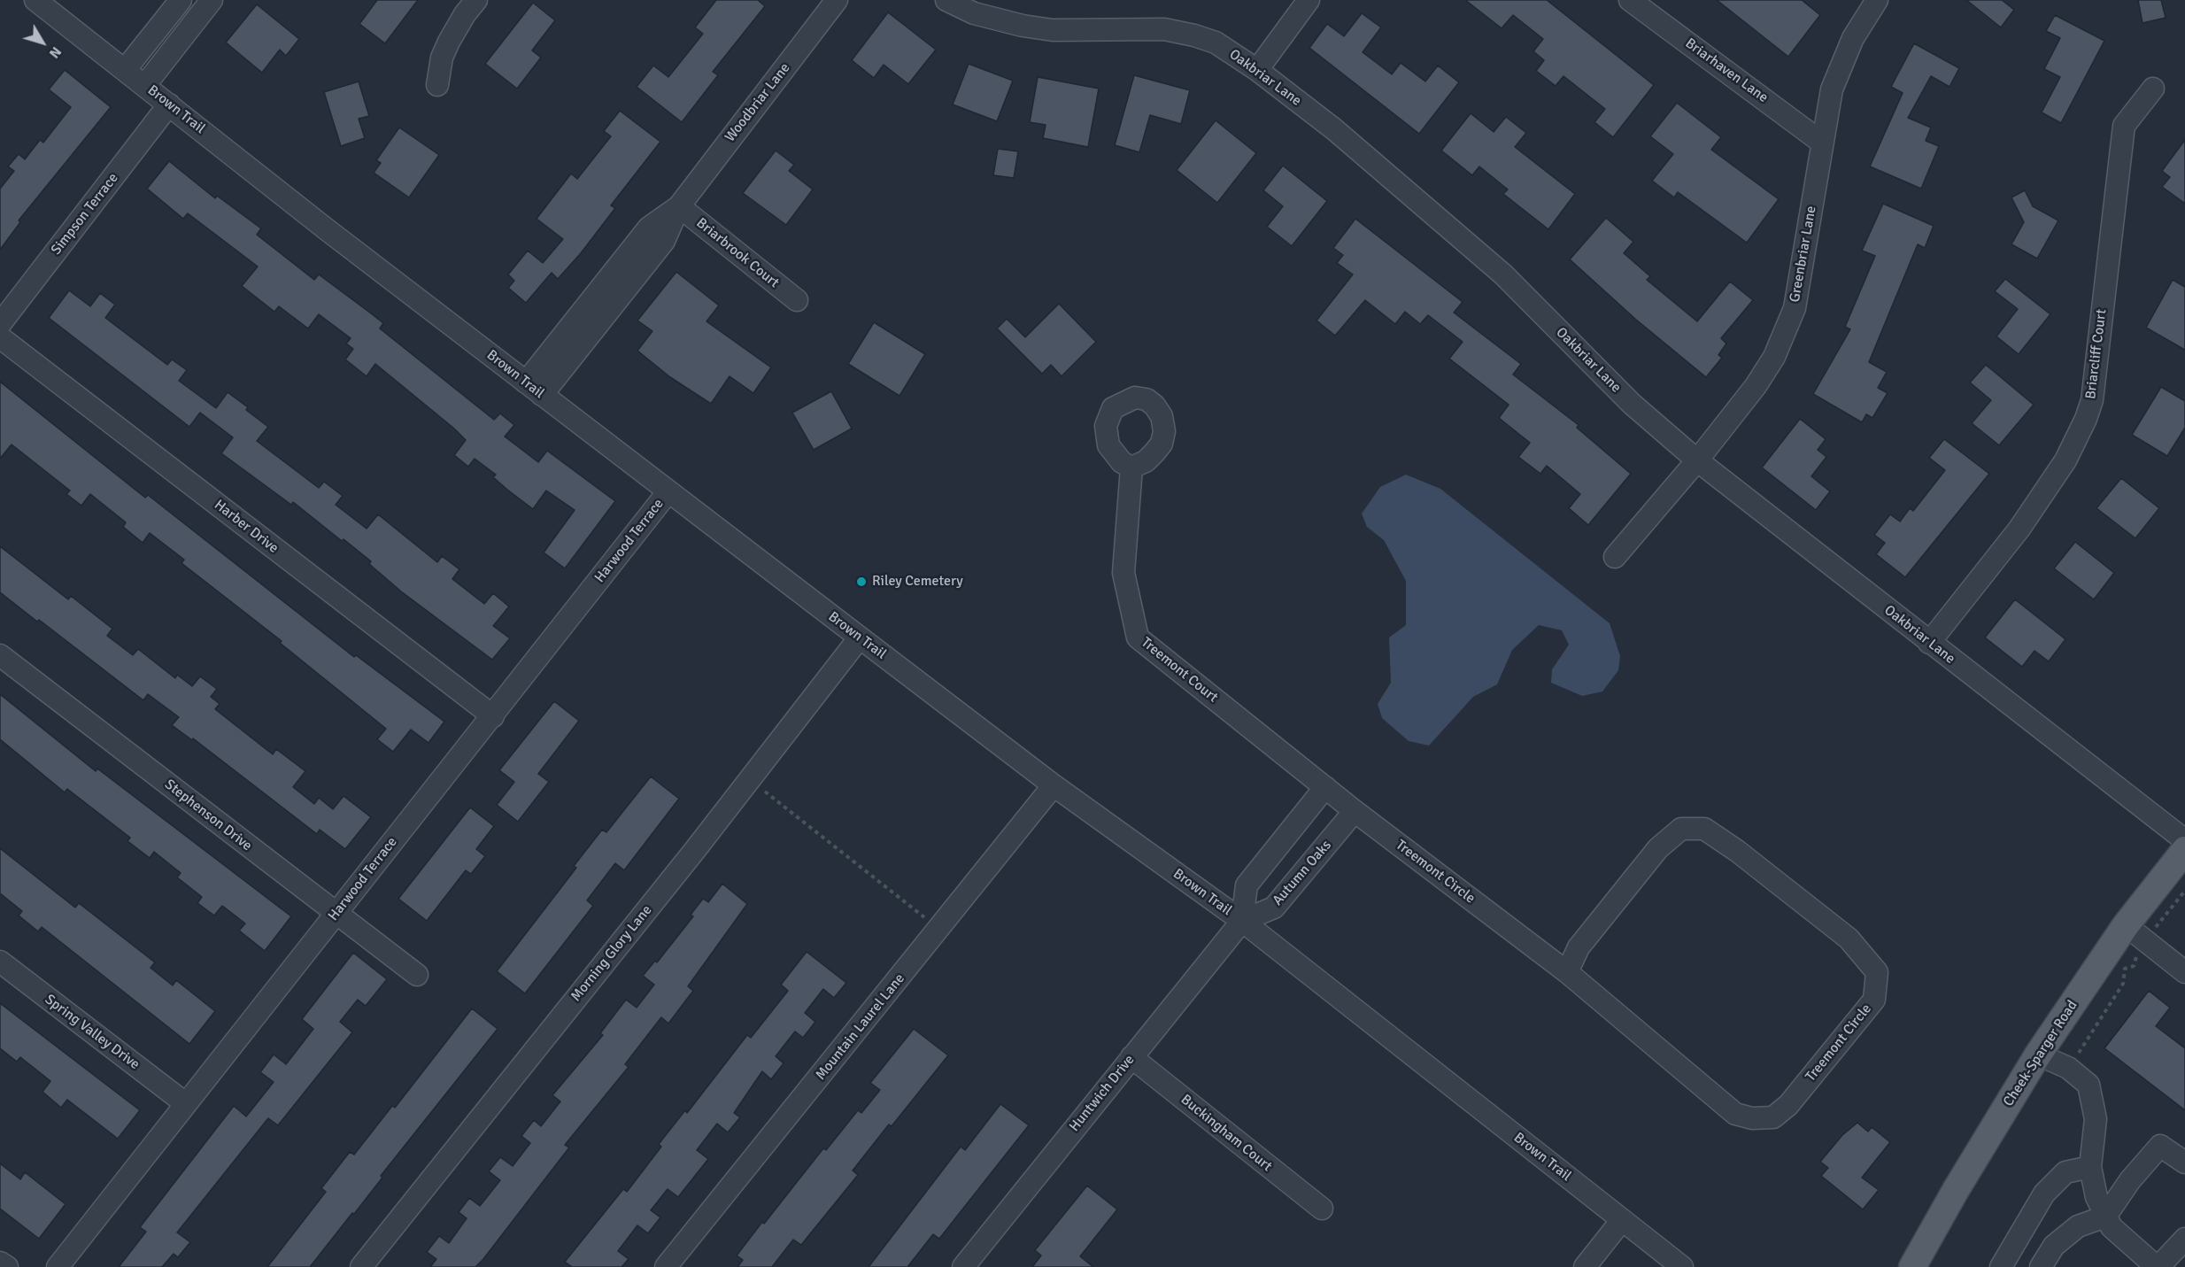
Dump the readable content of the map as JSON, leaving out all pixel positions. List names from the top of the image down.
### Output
{
  "streets": {
    "main road": ["Cheek-Sparger Road"],
    "street": [
      "Briarhaven Lane",
      "Oakbriar Lane",
      "Woodbriar Lane",
      "Brown Trail",
      "Simpson Terrace",
      "Briarbrook Court",
      "Greenbriar Lane",
      "Briarcliff Court",
      "Harber Drive",
      "Harwood Terrace",
      "Treemont Court",
      "Stephenson Drive",
      "Treemont Circle",
      "Autumn Oaks",
      "Morning Glory Lane",
      "Mountain Laurel Lane",
      "Spring Valley Drive",
      "Huntwich Drive",
      "Buckingham Court"
    ]
  },
  "crossings": [
    ["Briarhaven Lane", "Greenbriar Lane"],
    ["Oakbriar Lane", "Greenbriar Lane"],
    ["Oakbriar Lane", "Briarcliff Court"],
    ["Woodbriar Lane", "Brown Trail"],
    ["Woodbriar Lane", "Briarbrook Court"],
    ["Brown Trail", "Simpson Terrace"],
    ["Brown Trail", "Harwood Terrace"],
    ["Brown Trail", "Autumn Oaks"],
    ["Brown Trail", "Morning Glory Lane"],
    ["Brown Trail", "Mountain Laurel Lane"],
    ["Brown Trail", "Huntwich Drive"],
    ["Harber Drive", "Harwood Terrace"],
    ["Harwood Terrace", "Stephenson Drive"],
    ["Harwood Terrace", "Spring Valley Drive"],
    ["Treemont Court", "Treemont Circle"],
    ["Treemont Court", "Autumn Oaks"],
    ["Treemont Circle", "Autumn Oaks"],
    ["Autumn Oaks", "Huntwich Drive"],
    ["Huntwich Drive", "Buckingham Court"]
  ],
  "places": ["Riley Cemetery"],
  "north": "bottom right"
}
